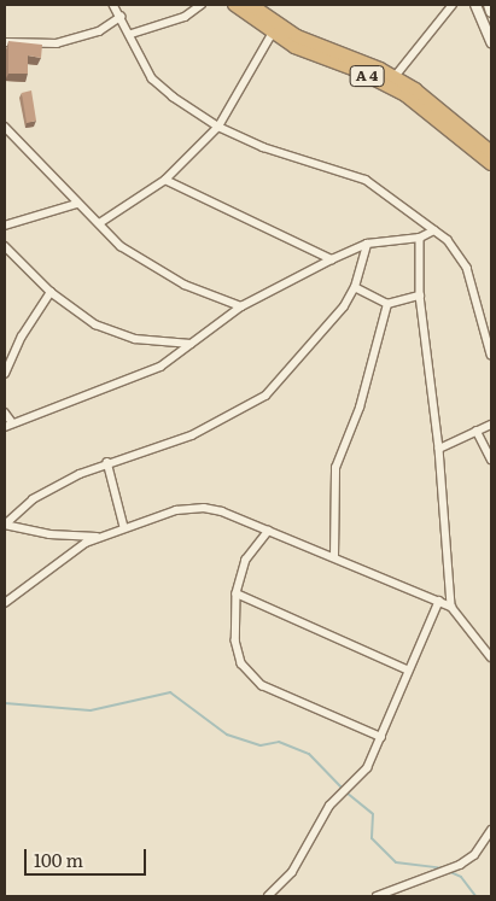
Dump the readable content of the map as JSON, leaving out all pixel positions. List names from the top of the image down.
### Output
{
  "streets": {
    "highway": ["A 4"]
  },
  "scale_bar": "100 m"
}
